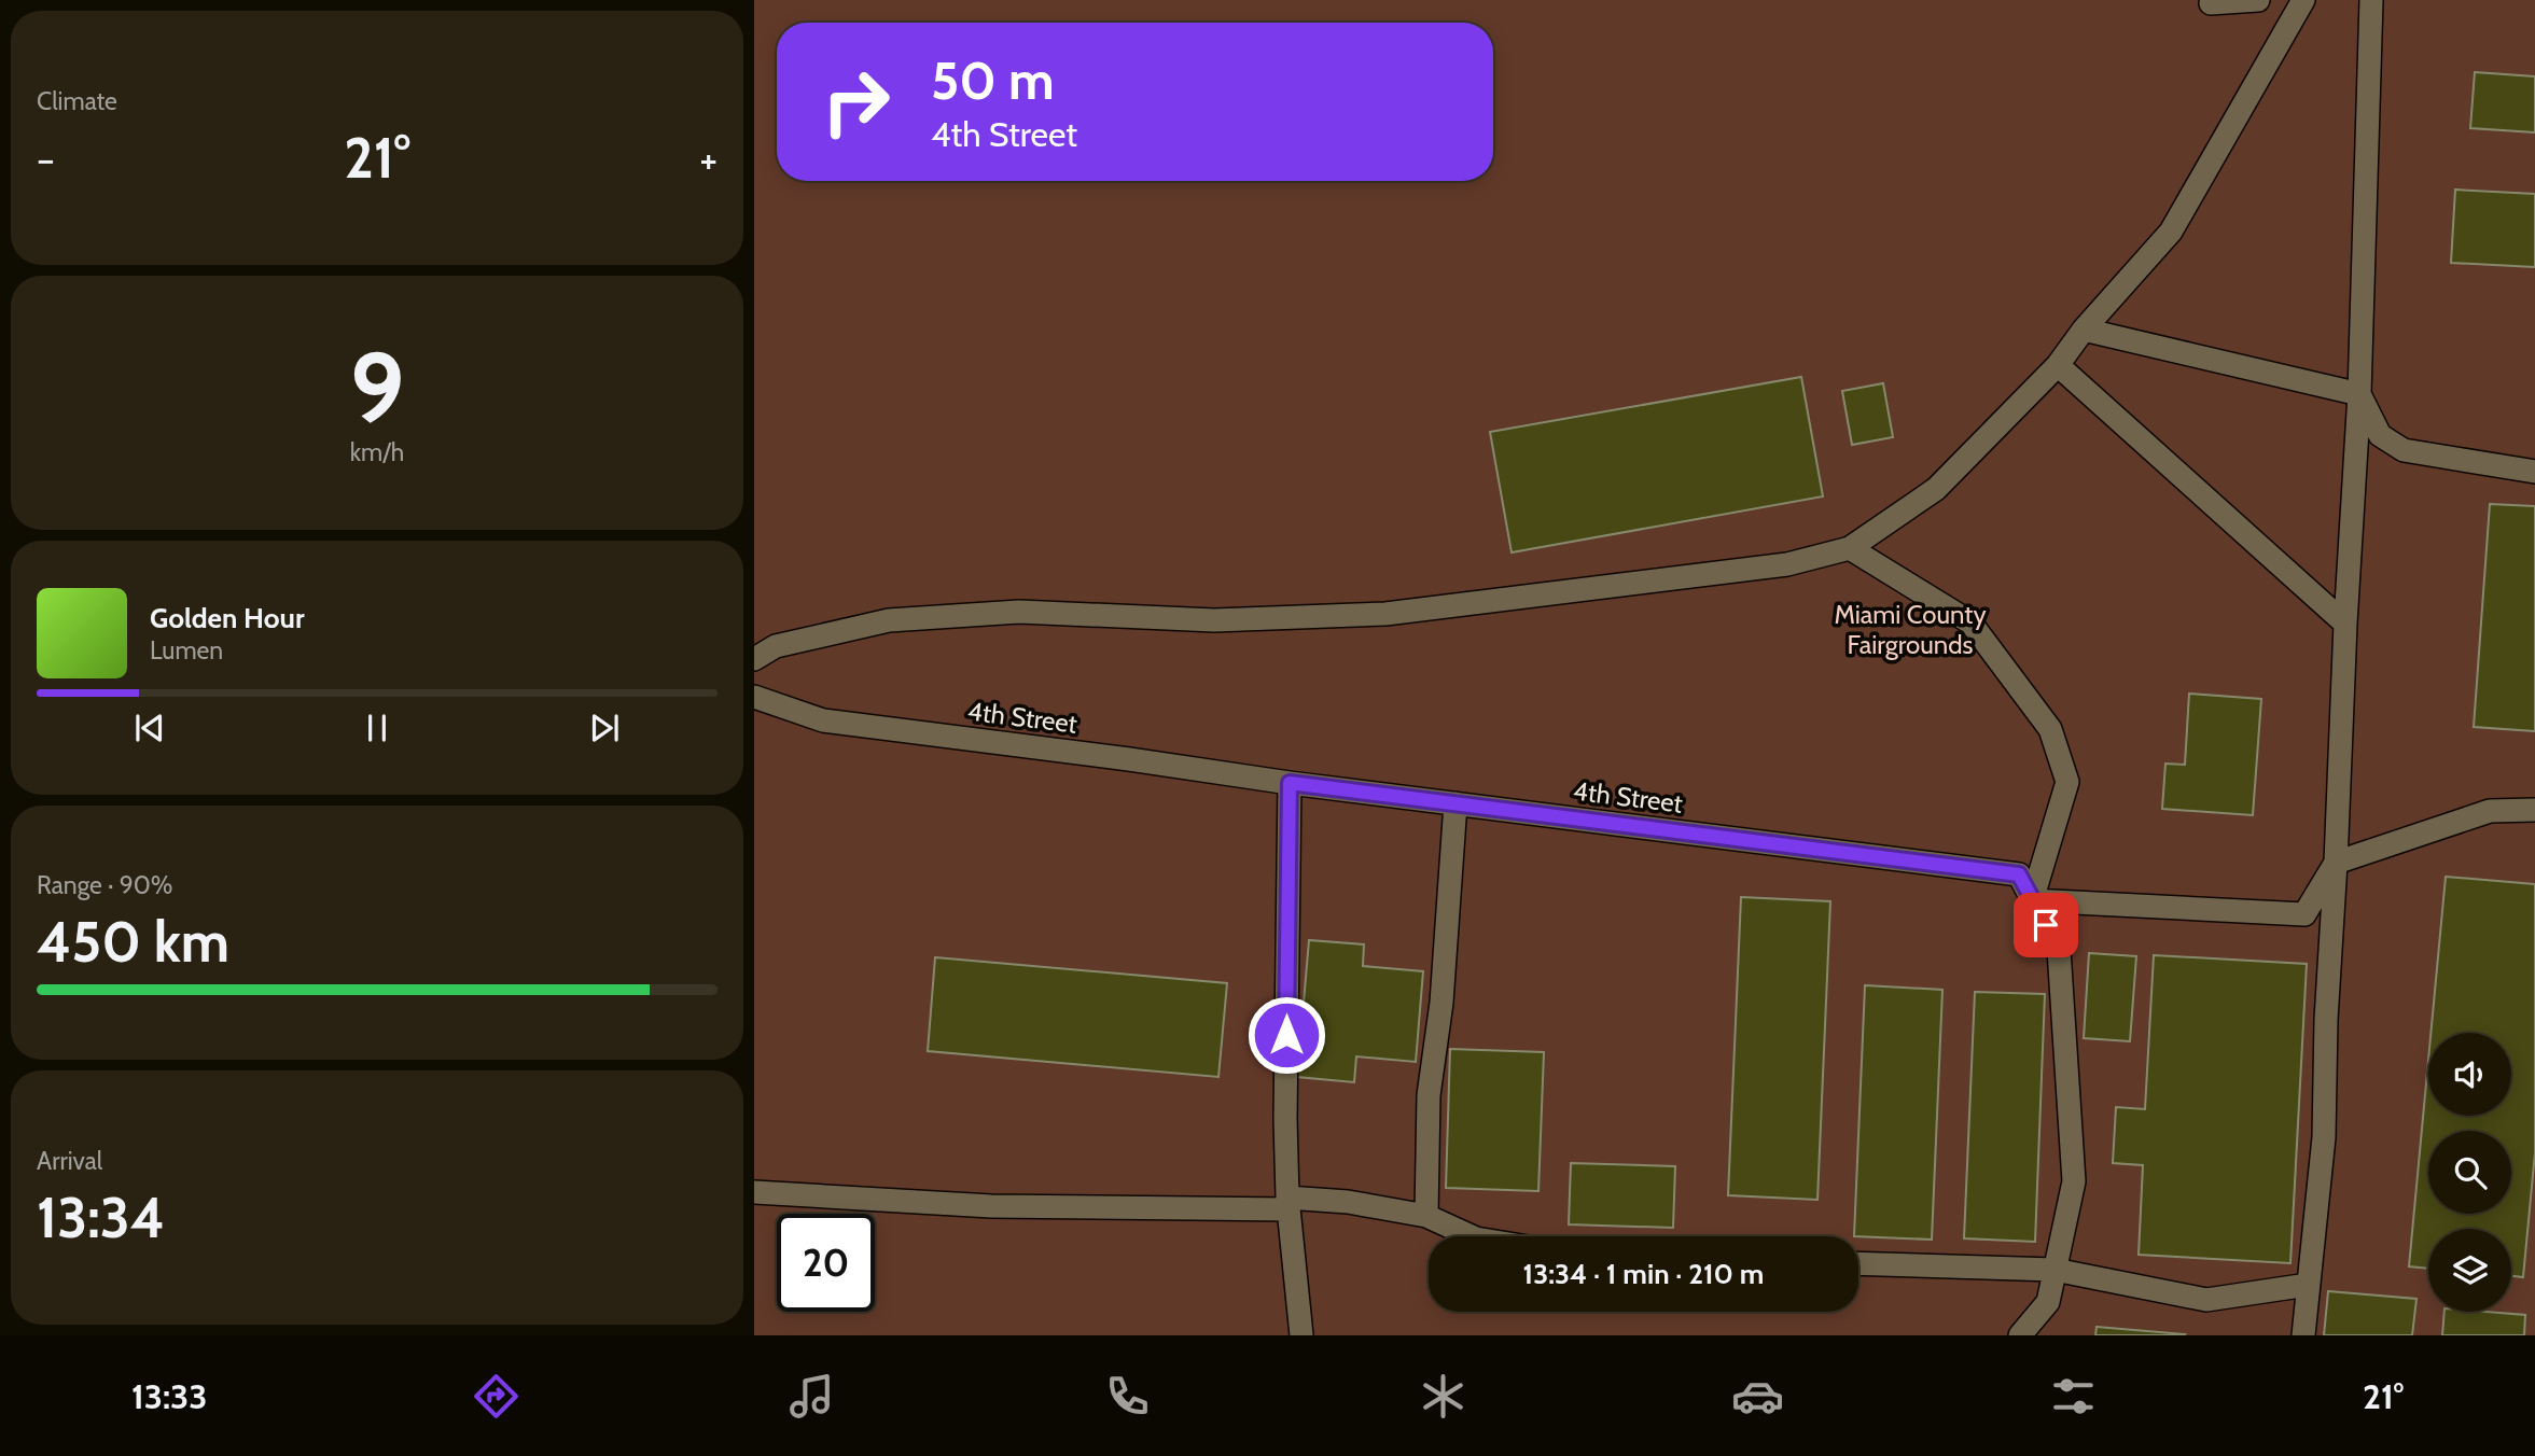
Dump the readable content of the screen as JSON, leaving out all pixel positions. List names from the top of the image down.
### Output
{
  "streets": {
    "lane": ["4th Street"]
  },
  "parks": ["Miami County Fairgrounds"],
  "page": {
    "tile": [
      "Climate",
      ["9", "km/h"],
      ["Range · 90%", "450 km"],
      ["Arrival", "13:34"]
    ],
    "turn": ["50 m", "4th Street"],
    "heat": ["−", "21°", "+"],
    "song": ["Golden Hour", "Lumen"],
    "limit": "20",
    "trip": "13:34 · 1 min · 210 m",
    "tabs": ["13:33", "21°"]
  }
}
